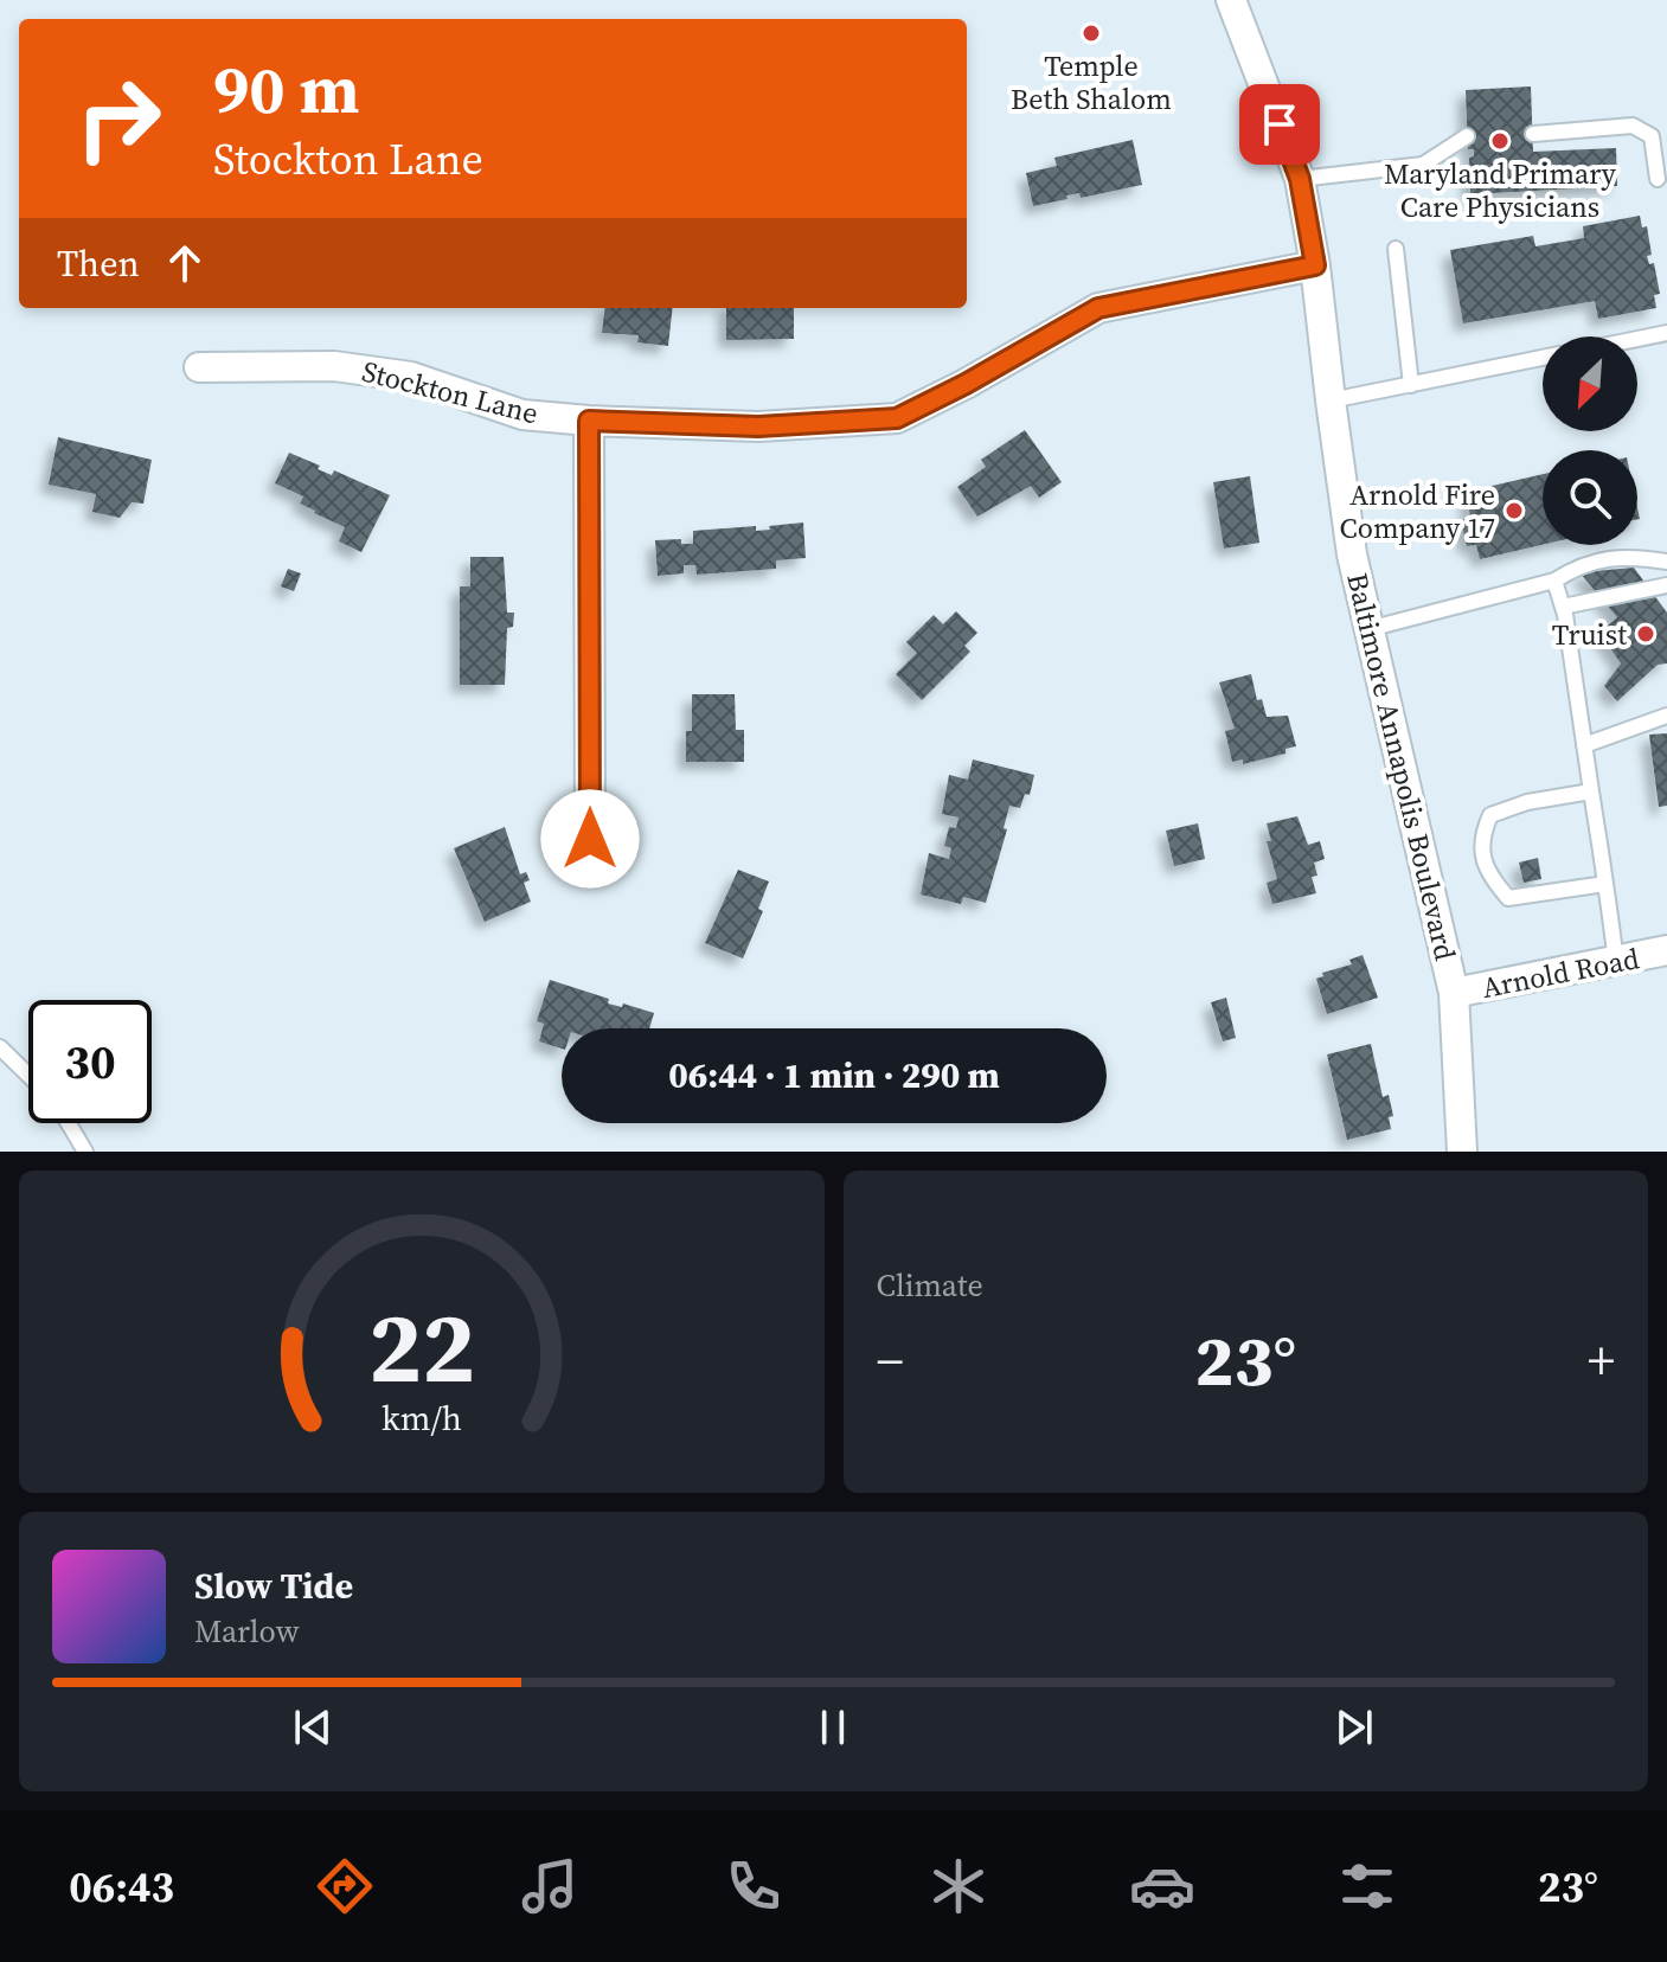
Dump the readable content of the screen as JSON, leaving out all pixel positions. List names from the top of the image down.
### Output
{
  "streets": {
    "street": ["Stockton Lane", "Baltimore Annapolis Boulevard", "Arnold Road"]
  },
  "crossings": [
    ["Stockton Lane", "Baltimore Annapolis Boulevard"],
    ["Baltimore Annapolis Boulevard", "Arnold Road"]
  ],
  "places": [
    "Temple Beth Shalom",
    "Maryland Primary Care Physicians",
    "Arnold Fire Company 17",
    "Truist"
  ],
  "north": "bottom left",
  "page": {
    "turn": ["90 m", "Stockton Lane"],
    "then": "Then",
    "limit": "30",
    "trip": "06:44 · 1 min · 290 m",
    "tile": "Climate",
    "heat": ["−", "23°", "+"],
    "song": ["Slow Tide", "Marlow"],
    "tabs": ["06:43", "23°"],
    "gauge": ["22", "km/h"]
  }
}
